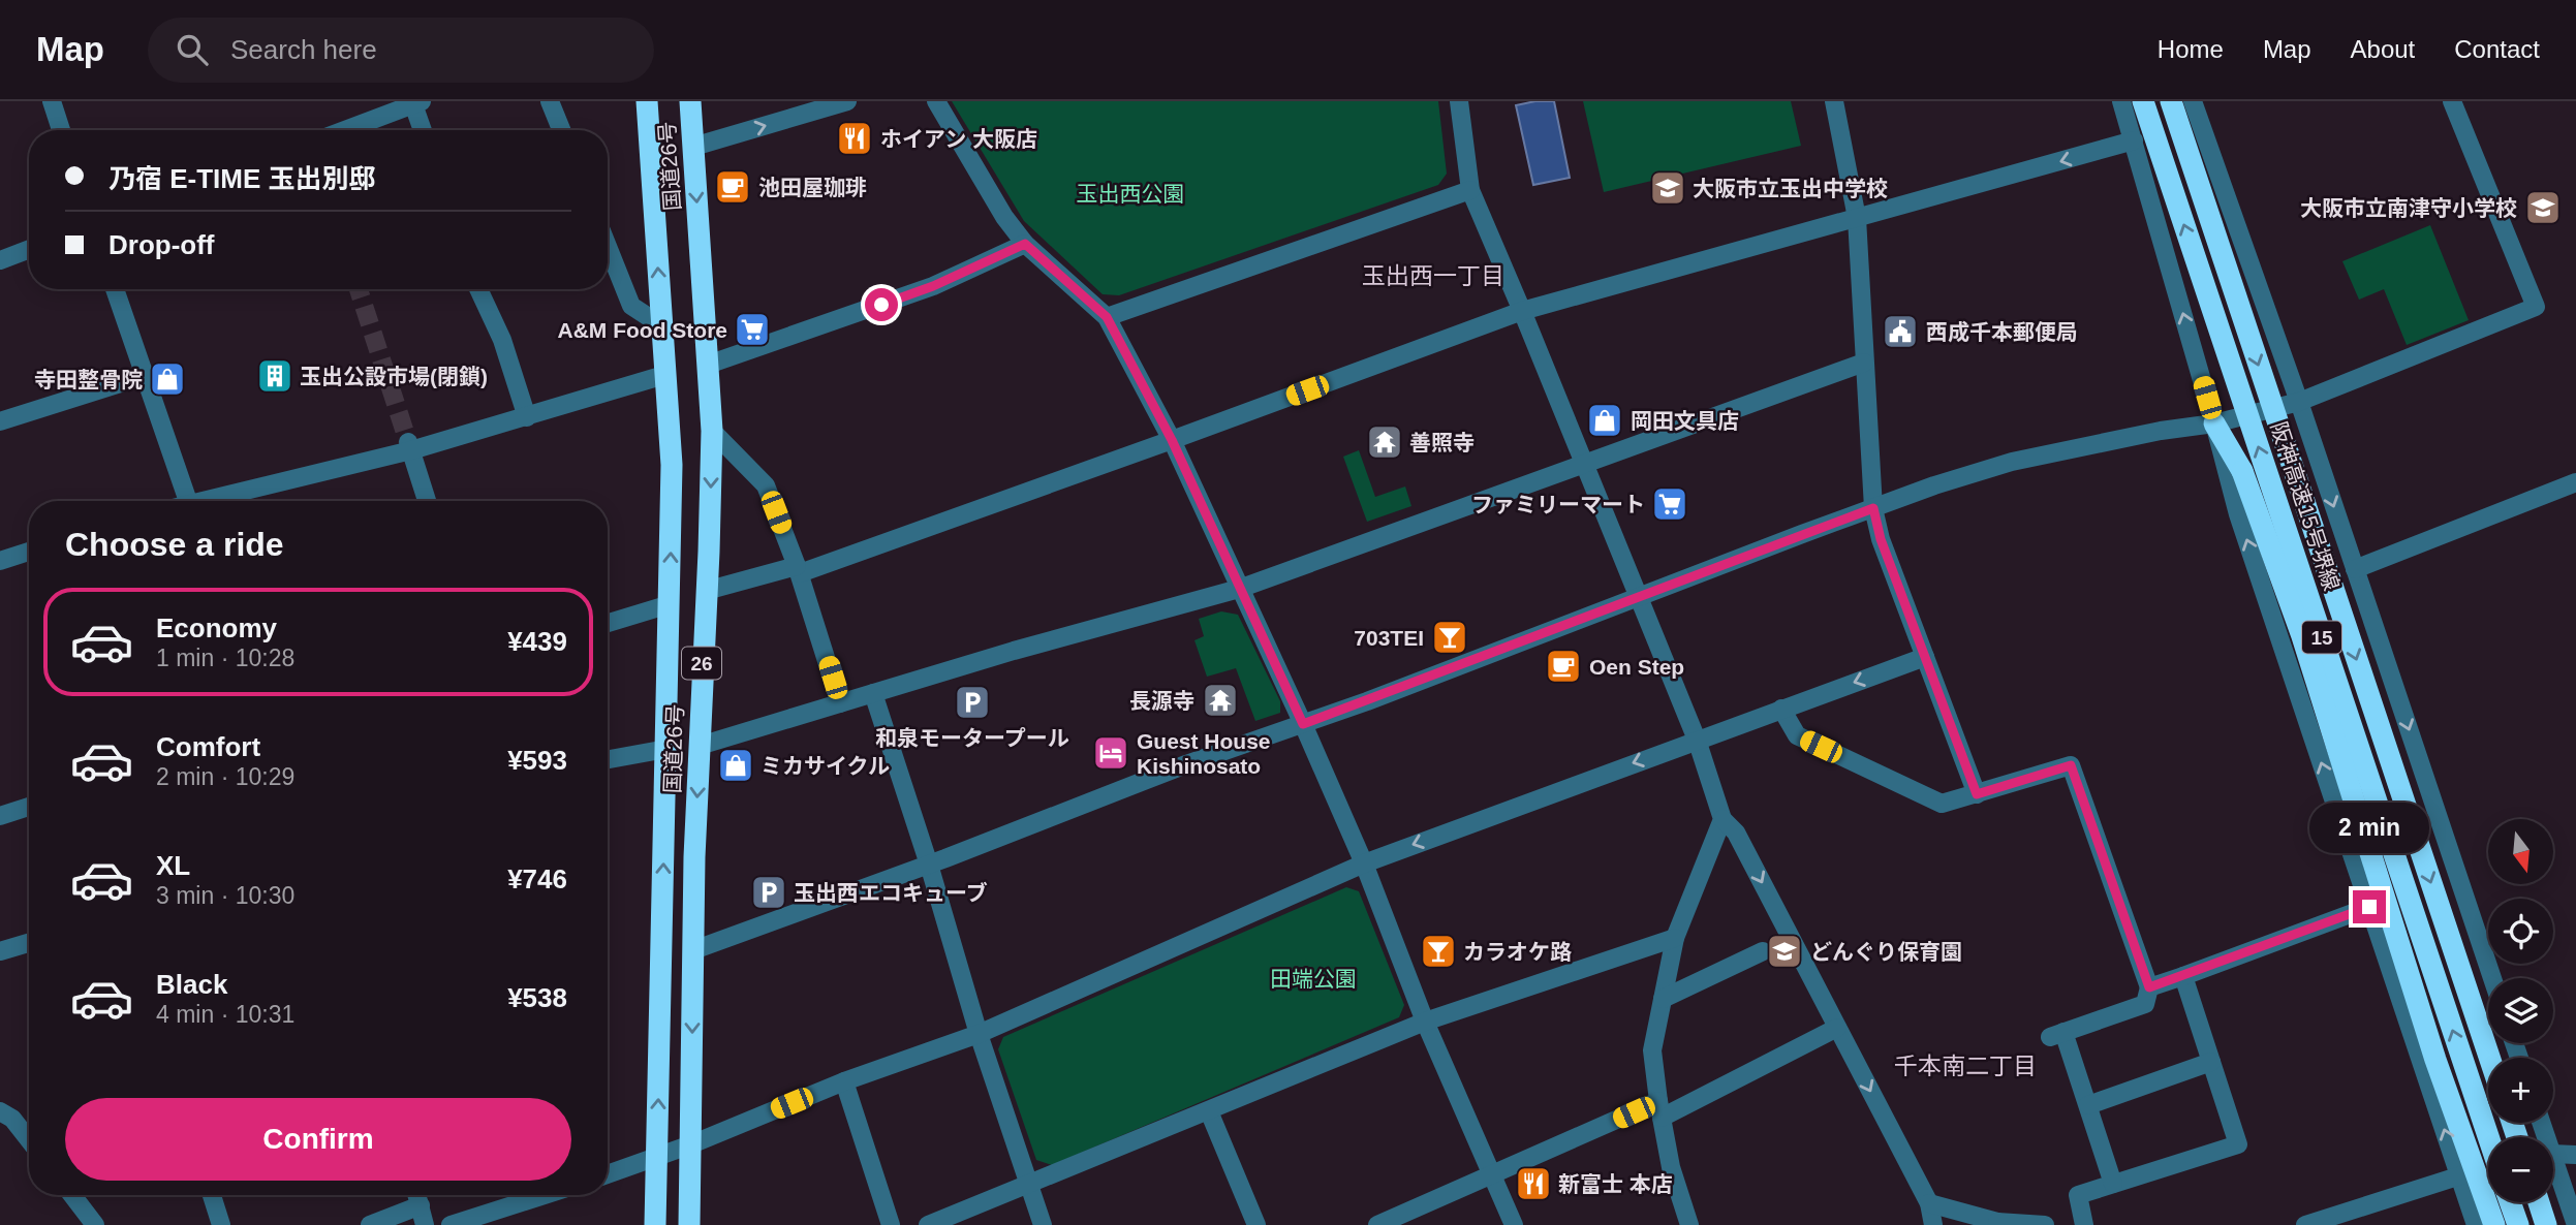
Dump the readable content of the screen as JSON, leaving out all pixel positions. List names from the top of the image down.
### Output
{
  "streets": {
    "highway": [
      "国道26号",
      "阪神高速15号堺線",
      "15",
      "26"
    ]
  },
  "districts": ["玉出西一丁目", "千本南二丁目"],
  "parks": ["玉出西公園", "田端公園"],
  "places": {
    "restaurant": ["ホイアン 大阪店", "新富士 本店"],
    "cafe": ["池田屋珈琲", "Oen Step"],
    "school or university": ["大阪市立玉出中学校", "大阪市立南津守小学校", "どんぐり保育園"],
    "supermarket": ["A&M Food Store", "ファミリーマート"],
    "public building": ["西成千本郵便局"],
    "building": ["玉出公設市場(閉鎖)"],
    "shop": ["寺田整骨院", "岡田文具店", "ミカサイクル"],
    "temple": ["善照寺", "長源寺"],
    "bar": ["703TEI", "カラオケ路"],
    "parking": ["和泉モータープール", "玉出西エコキューブ"],
    "hotel": ["Guest House Kishinosato"]
  },
  "north": "bottom",
  "page": {
    "header": "Map",
    "search": "Search here",
    "nav": [
      "Home",
      "Map",
      "About",
      "Contact"
    ],
    "banner": ["乃宿 E-TIME 玉出別邸", "Drop-off"],
    "heading": "Choose a ride",
    "list": [
      {
        "name": "Economy",
        "note": "1 min · 10:28",
        "value": "¥439"
      },
      {
        "name": "Comfort",
        "note": "2 min · 10:29",
        "value": "¥593"
      },
      {
        "name": "XL",
        "note": "3 min · 10:30",
        "value": "¥746"
      },
      {
        "name": "Black",
        "note": "4 min · 10:31",
        "value": "¥538"
      }
    ],
    "bubble": "2 min",
    "map_buttons": ["+", "−"],
    "buttons": "Confirm"
  }
}
